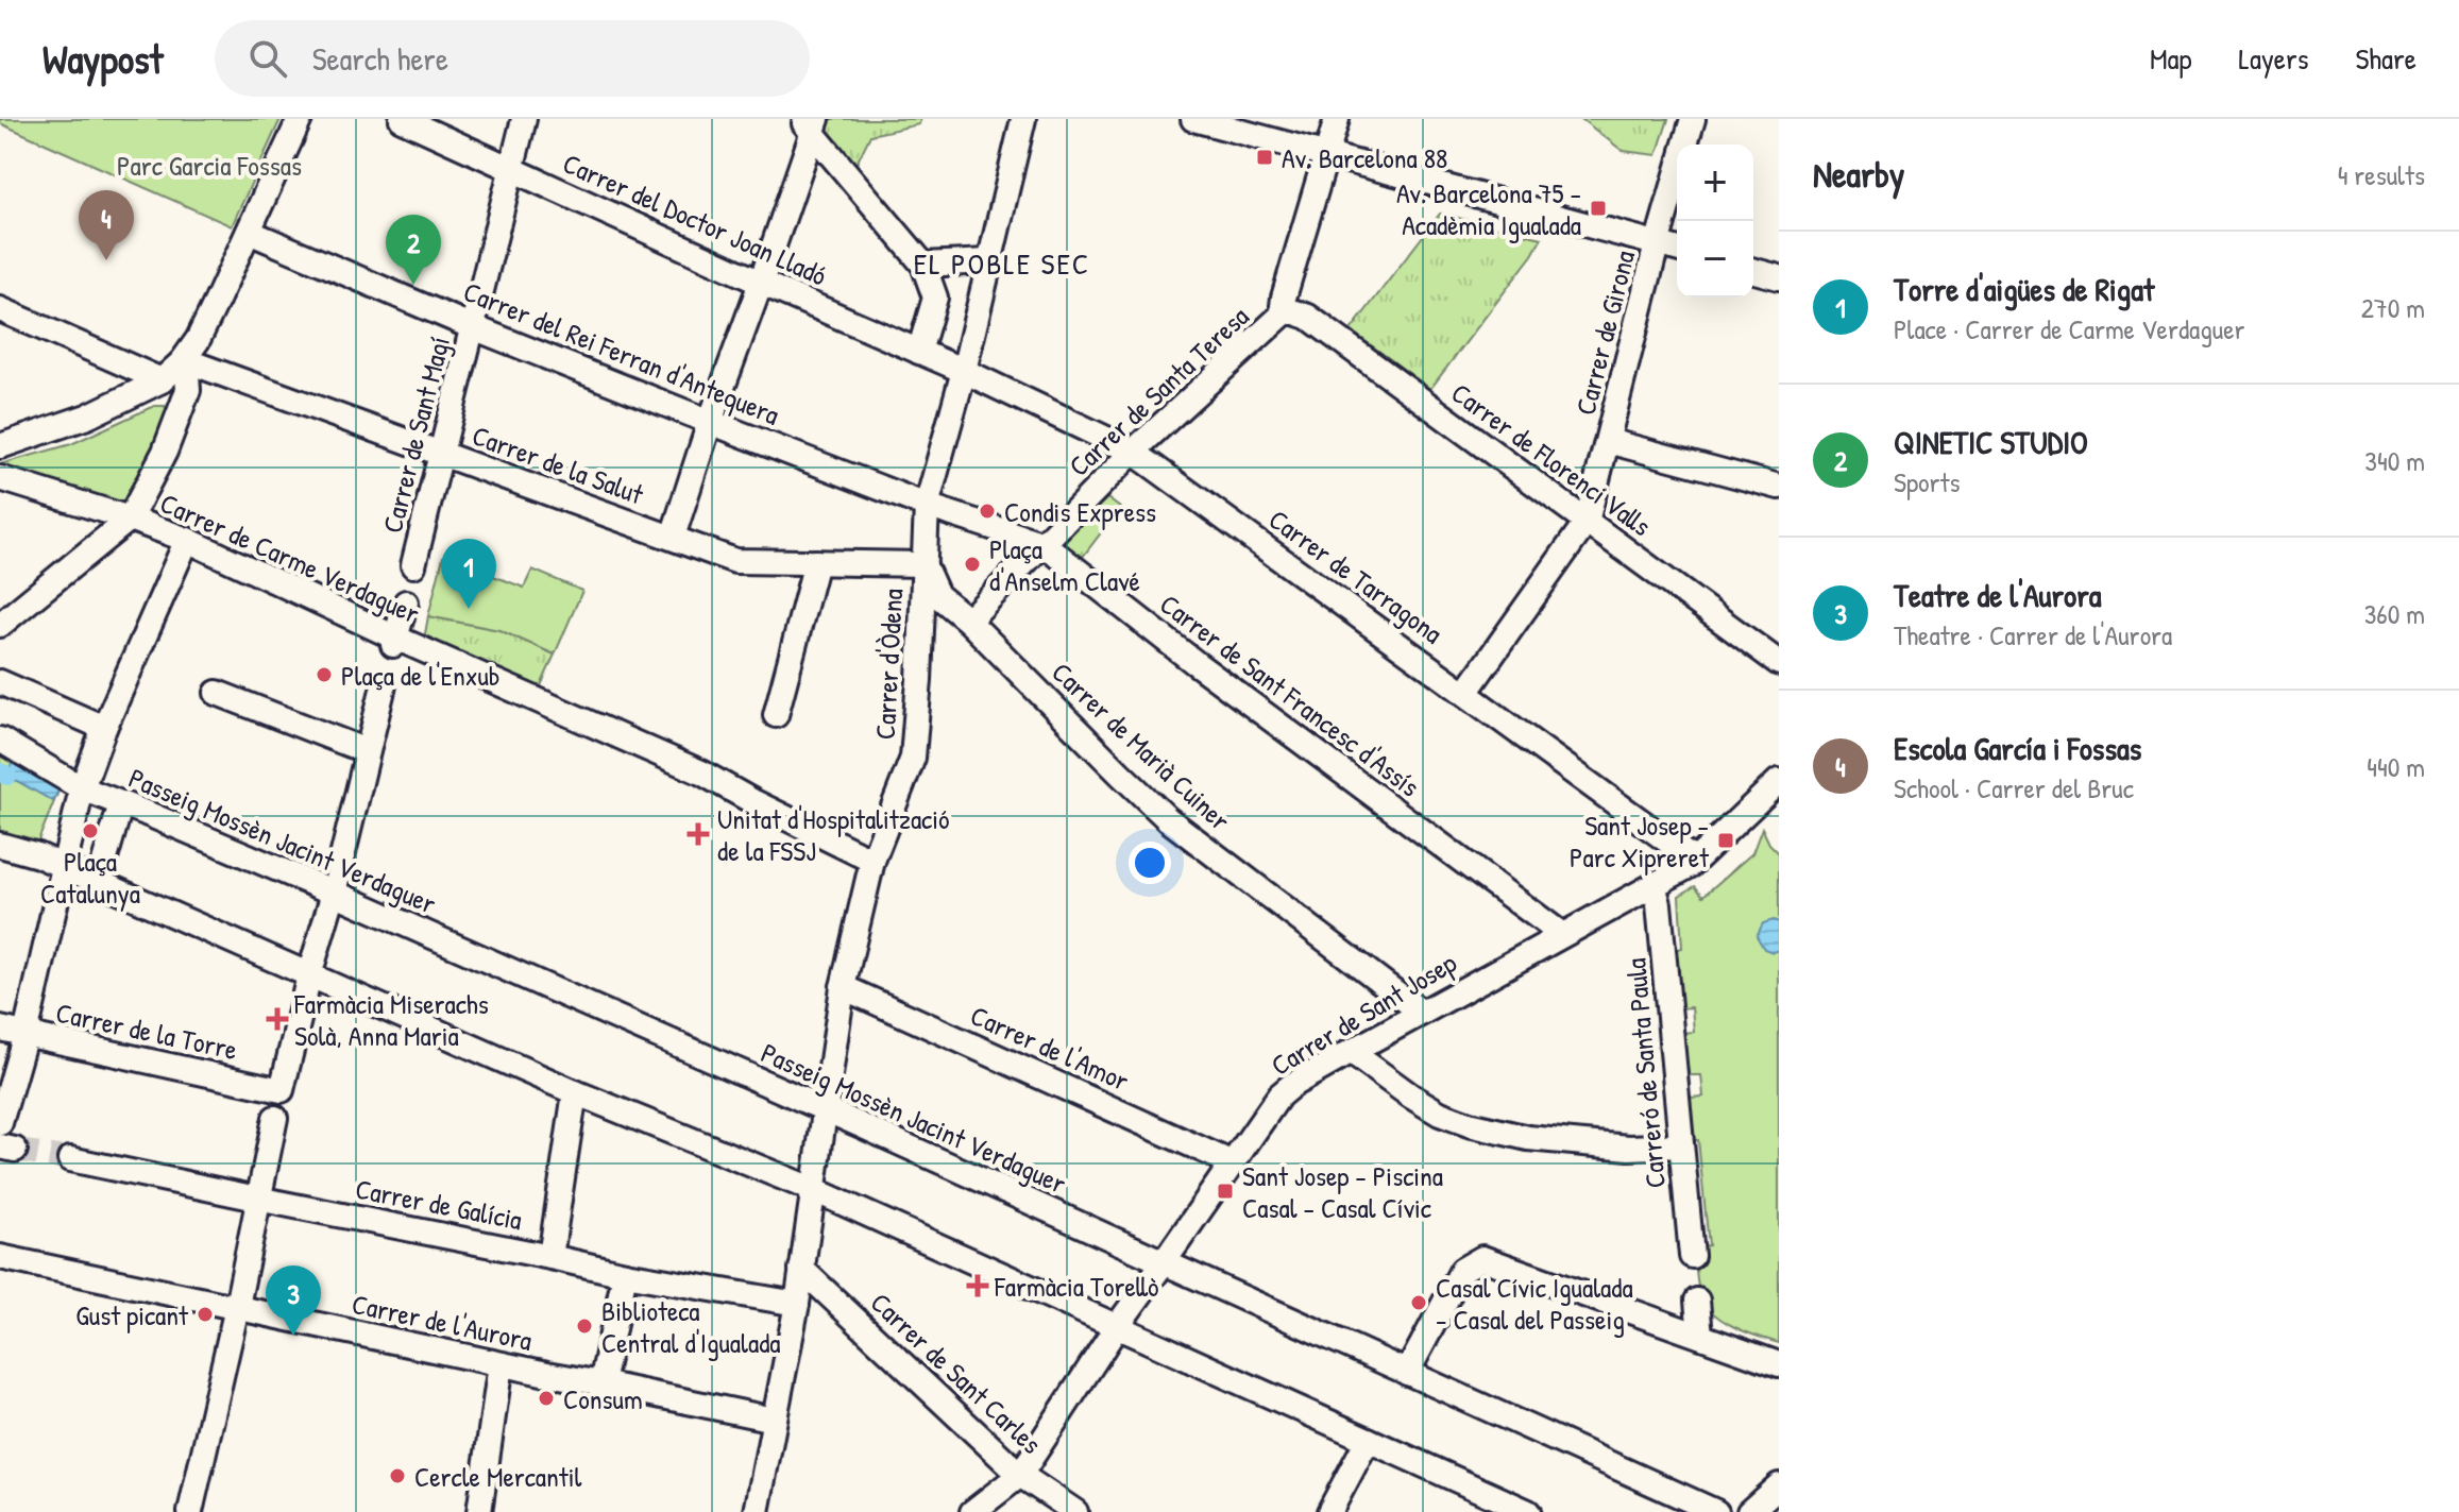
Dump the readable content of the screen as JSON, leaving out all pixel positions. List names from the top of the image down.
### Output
{
  "streets": {
    "street": [
      "Carrer del Doctor Joan Lladó",
      "Carrer de Girona",
      "Carrer del Rei Ferran d'Antequera",
      "Carrer de Santa Teresa",
      "Carrer de Sant Magí",
      "Carrer de Florenci Valls",
      "Carrer de la Salut",
      "Carrer de Carme Verdaguer",
      "Carrer de Tarragona",
      "Carrer d'Òdena",
      "Carrer de Sant Francesc d'Assís",
      "Carrer de Marià Cuiner",
      "Passeig Mossèn Jacint Verdaguer",
      "Carrer de Sant Josep",
      "Carrer de la Torre",
      "Carrer de l'Amor",
      "Carreró de Santa Paula",
      "Carrer de Galícia",
      "Carrer de l'Aurora",
      "Carrer de Sant Carles"
    ]
  },
  "crossings": [
    ["Carrer del Doctor Joan Lladó", "Carrer de Sant Magí"],
    ["Carrer del Doctor Joan Lladó", "Carrer de Tarragona"],
    ["Carrer del Doctor Joan Lladó", "Carrer d'Òdena"],
    ["Carrer de Girona", "Carrer de Florenci Valls"],
    ["Carrer de Girona", "Carrer de Tarragona"],
    ["Carrer del Rei Ferran d'Antequera", "Carrer de Sant Magí"],
    ["Carrer del Rei Ferran d'Antequera", "Carrer d'Òdena"],
    ["Carrer del Rei Ferran d'Antequera", "Carrer de Sant Francesc d'Assís"],
    ["Carrer de Santa Teresa", "Carrer de Florenci Valls"],
    ["Carrer de Santa Teresa", "Carrer de Tarragona"],
    ["Carrer de Santa Teresa", "Carrer de Sant Francesc d'Assís"],
    ["Carrer de Santa Teresa", "Carrer de Marià Cuiner"],
    ["Carrer de Sant Magí", "Carrer de la Salut"],
    ["Carrer de la Salut", "Carrer d'Òdena"],
    ["Carrer de la Salut", "Carrer de Marià Cuiner"],
    ["Carrer de Carme Verdaguer", "Carrer d'Òdena"],
    ["Carrer de Tarragona", "Carrer d'Òdena"],
    ["Carrer de Tarragona", "Carrer de Sant Josep"],
    ["Carrer d'Òdena", "Carrer de Sant Francesc d'Assís"],
    ["Carrer d'Òdena", "Carrer de Marià Cuiner"],
    ["Carrer d'Òdena", "Passeig Mossèn Jacint Verdaguer"],
    ["Carrer d'Òdena", "Carrer de l'Amor"],
    ["Carrer d'Òdena", "Carrer de Galícia"],
    ["Carrer d'Òdena", "Carrer de l'Aurora"],
    ["Carrer d'Òdena", "Carrer de Sant Carles"],
    ["Carrer de Sant Francesc d'Assís", "Carrer de Sant Josep"],
    ["Carrer de Marià Cuiner", "Carrer de Sant Josep"],
    ["Passeig Mossèn Jacint Verdaguer", "Carrer de Sant Josep"],
    ["Carrer de Sant Josep", "Carrer de l'Amor"],
    ["Carrer de Sant Josep", "Carreró de Santa Paula"],
    ["Carrer de Sant Josep", "Carrer de Sant Carles"]
  ],
  "districts": ["EL POBLE SEC"],
  "parks": ["Parc Garcia Fossas"],
  "places": {
    "transit": [
      "Av. Barcelona 88",
      "Av. Barcelona 75 - Acadèmia Igualada",
      "Sant Josep - Parc Xipreret",
      "Sant Josep - Piscina Casal - Casal Cívic"
    ],
    "other": [
      "Condis Express",
      "Plaça d'Anselm Clavé",
      "Plaça de l'Enxub",
      "Plaça Catalunya",
      "Casal Cívic Igualada - Casal del Passeig",
      "Gust picant",
      "Biblioteca Central d'Igualada",
      "Consum",
      "Cercle Mercantil"
    ],
    "health": ["Unitat d'Hospitalització de la FSSJ", "Farmàcia Miserachs Solà, Anna Maria", "Farmàcia Torellò"]
  },
  "page": {
    "header": "Waypost",
    "search": "Search here",
    "nav": ["Map", "Layers", "Share"],
    "heading": ["Nearby", "4 results"],
    "map_buttons": ["+", "−"],
    "pins": [
      "4",
      "2",
      "1",
      "3"
    ],
    "list": [
      {
        "mark": "1",
        "name": "Torre d'aigües de Rigat",
        "note": "Place · Carrer de Carme Verdaguer",
        "value": "270 m"
      },
      {
        "mark": "2",
        "name": "QINETIC STUDIO",
        "note": "Sports",
        "value": "340 m"
      },
      {
        "mark": "3",
        "name": "Teatre de l'Aurora",
        "note": "Theatre · Carrer de l'Aurora",
        "value": "360 m"
      },
      {
        "mark": "4",
        "name": "Escola García i Fossas",
        "note": "School · Carrer del Bruc",
        "value": "440 m"
      }
    ]
  }
}
